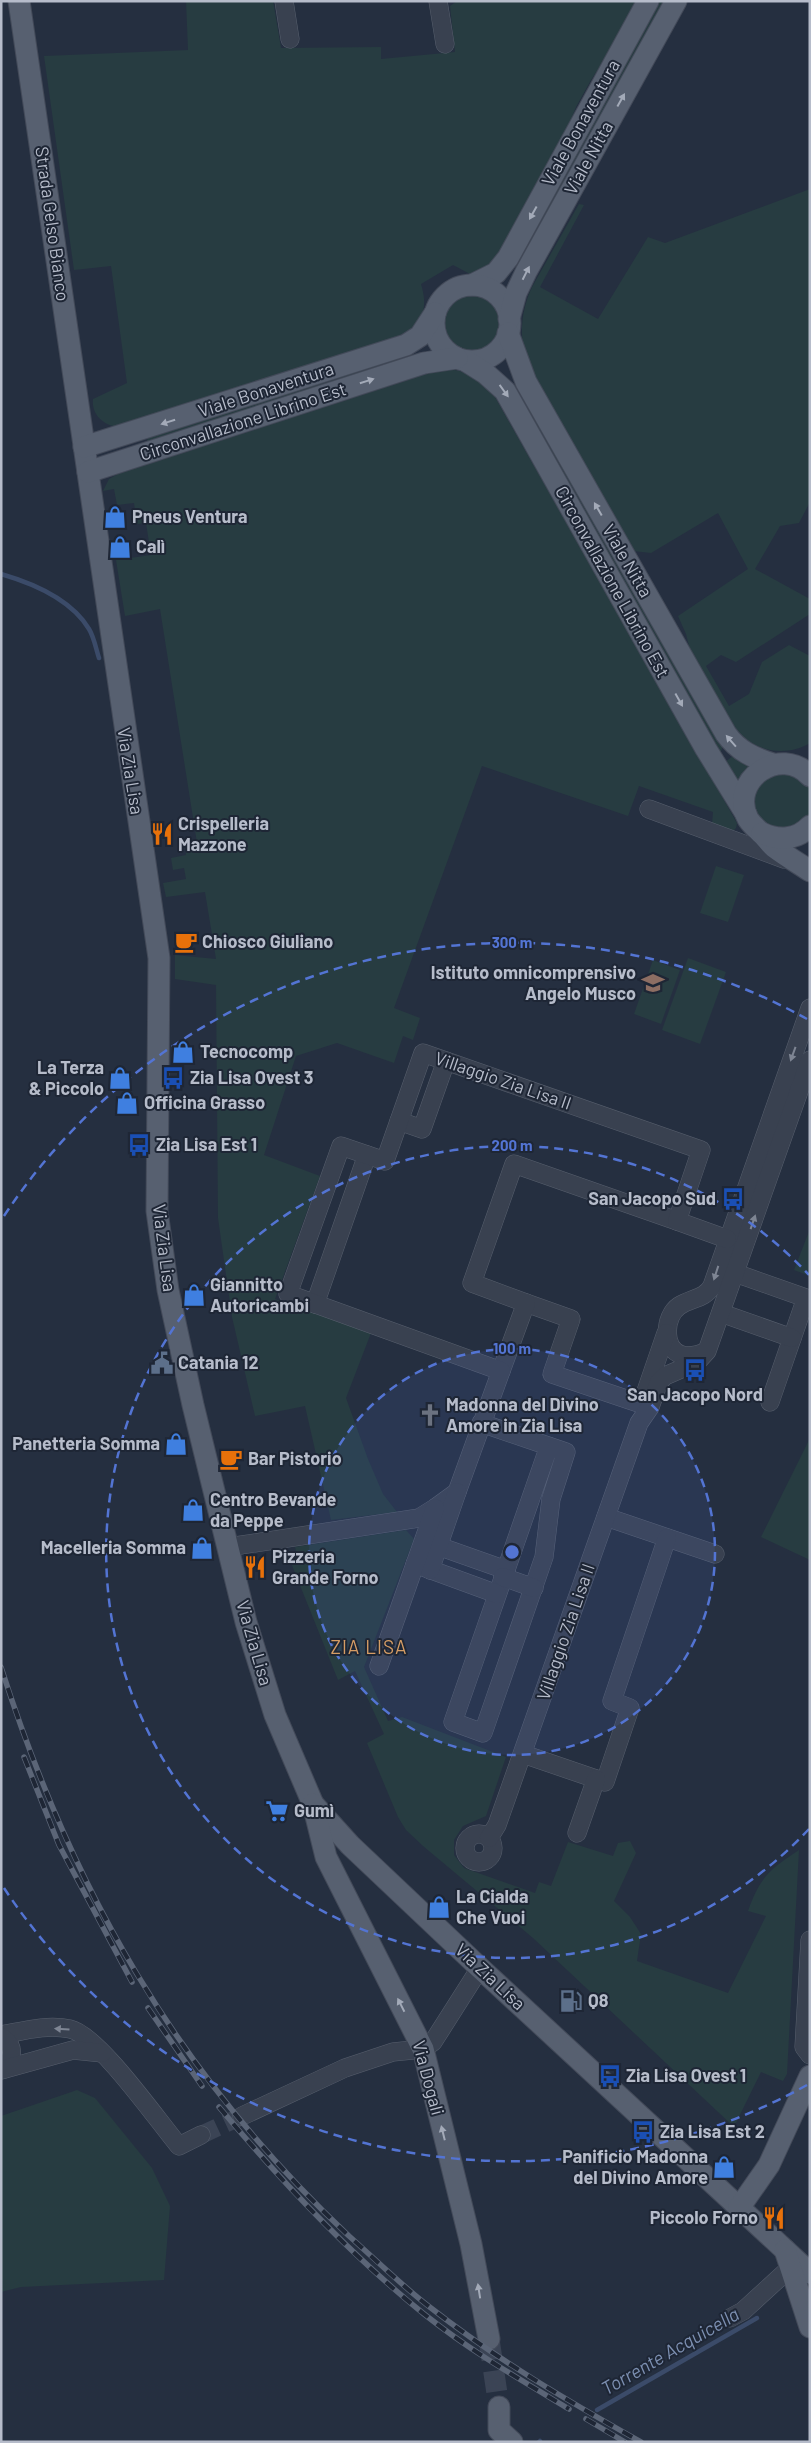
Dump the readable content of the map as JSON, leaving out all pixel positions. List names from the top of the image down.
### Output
{
  "streets": {
    "main road": [
      "Viale Bonaventura",
      "Viale Nitta",
      "Strada Gelso Bianco",
      "Circonvallazione Librino Est",
      "Via Zia Lisa",
      "Via Dogali"
    ],
    "street": ["Villaggio Zia Lisa II"]
  },
  "crossings": [
    ["Viale Bonaventura", "Viale Nitta"],
    ["Viale Bonaventura", "Strada Gelso Bianco"],
    ["Viale Bonaventura", "Circonvallazione Librino Est"],
    ["Viale Nitta", "Circonvallazione Librino Est"],
    ["Strada Gelso Bianco", "Circonvallazione Librino Est"],
    ["Strada Gelso Bianco", "Via Zia Lisa"],
    ["Circonvallazione Librino Est", "Via Zia Lisa"],
    ["Via Zia Lisa", "Via Dogali"]
  ],
  "one_way": [
    "Viale Bonaventura",
    "Viale Nitta",
    "Circonvallazione Librino Est",
    "Via Dogali"
  ],
  "districts": ["ZIA LISA"],
  "water": ["Torrente Acquicella"],
  "places": {
    "shop": [
      "Pneus Ventura",
      "Calì",
      "Tecnocomp",
      "La Terza & Piccolo",
      "Officina Grasso",
      "Giannitto Autoricambi",
      "Panetteria Somma",
      "Centro Bevande da Peppe",
      "Macelleria Somma",
      "La Cialda Che Vuoi",
      "Panificio Madonna del Divino Amore"
    ],
    "restaurant": ["Crispelleria Mazzone", "Pizzeria Grande Forno", "Piccolo Forno"],
    "cafe": ["Chiosco Giuliano", "Bar Pistorio"],
    "school or university": ["Istituto omnicomprensivo Angelo Musco"],
    "bus stop": [
      "Zia Lisa Ovest 3",
      "Zia Lisa Est 1",
      "San Jacopo Sud",
      "San Jacopo Nord",
      "Zia Lisa Ovest 1",
      "Zia Lisa Est 2"
    ],
    "public building": ["Catania 12"],
    "church": ["Madonna del Divino Amore in Zia Lisa"],
    "supermarket": ["Gumì"],
    "fuel station": ["Q8"]
  },
  "rings": ["300 m", "200 m", "100 m"]
}
